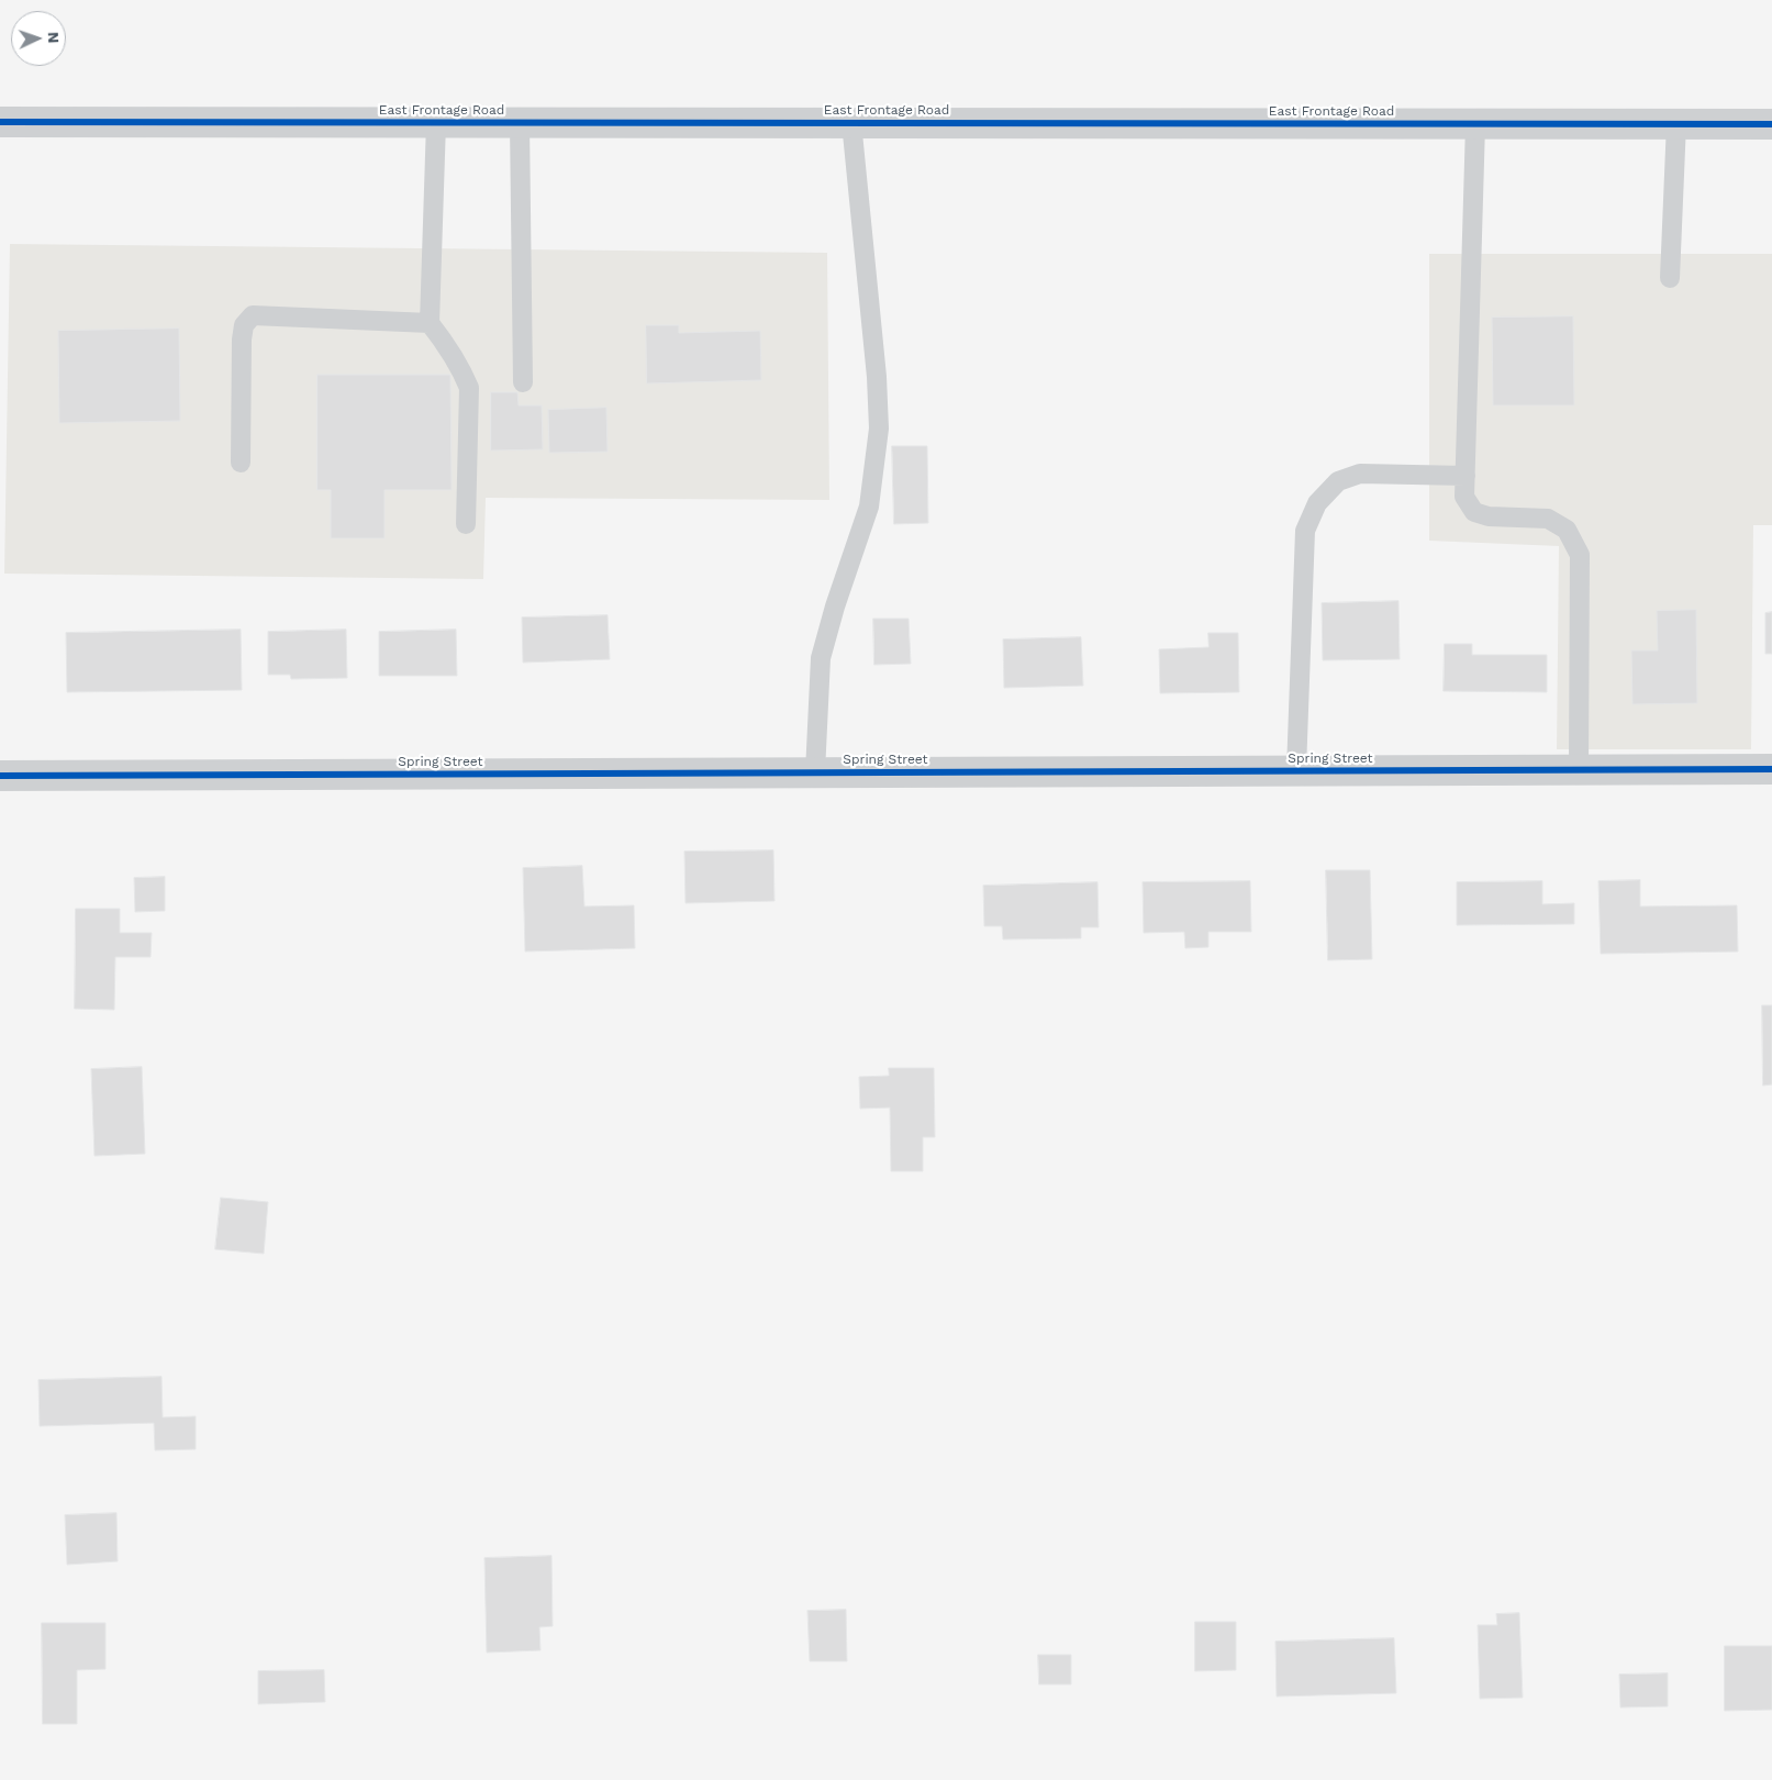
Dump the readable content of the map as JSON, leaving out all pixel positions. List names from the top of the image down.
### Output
{
  "streets": {
    "street": ["East Frontage Road", "Spring Street"]
  },
  "north": "right"
}
